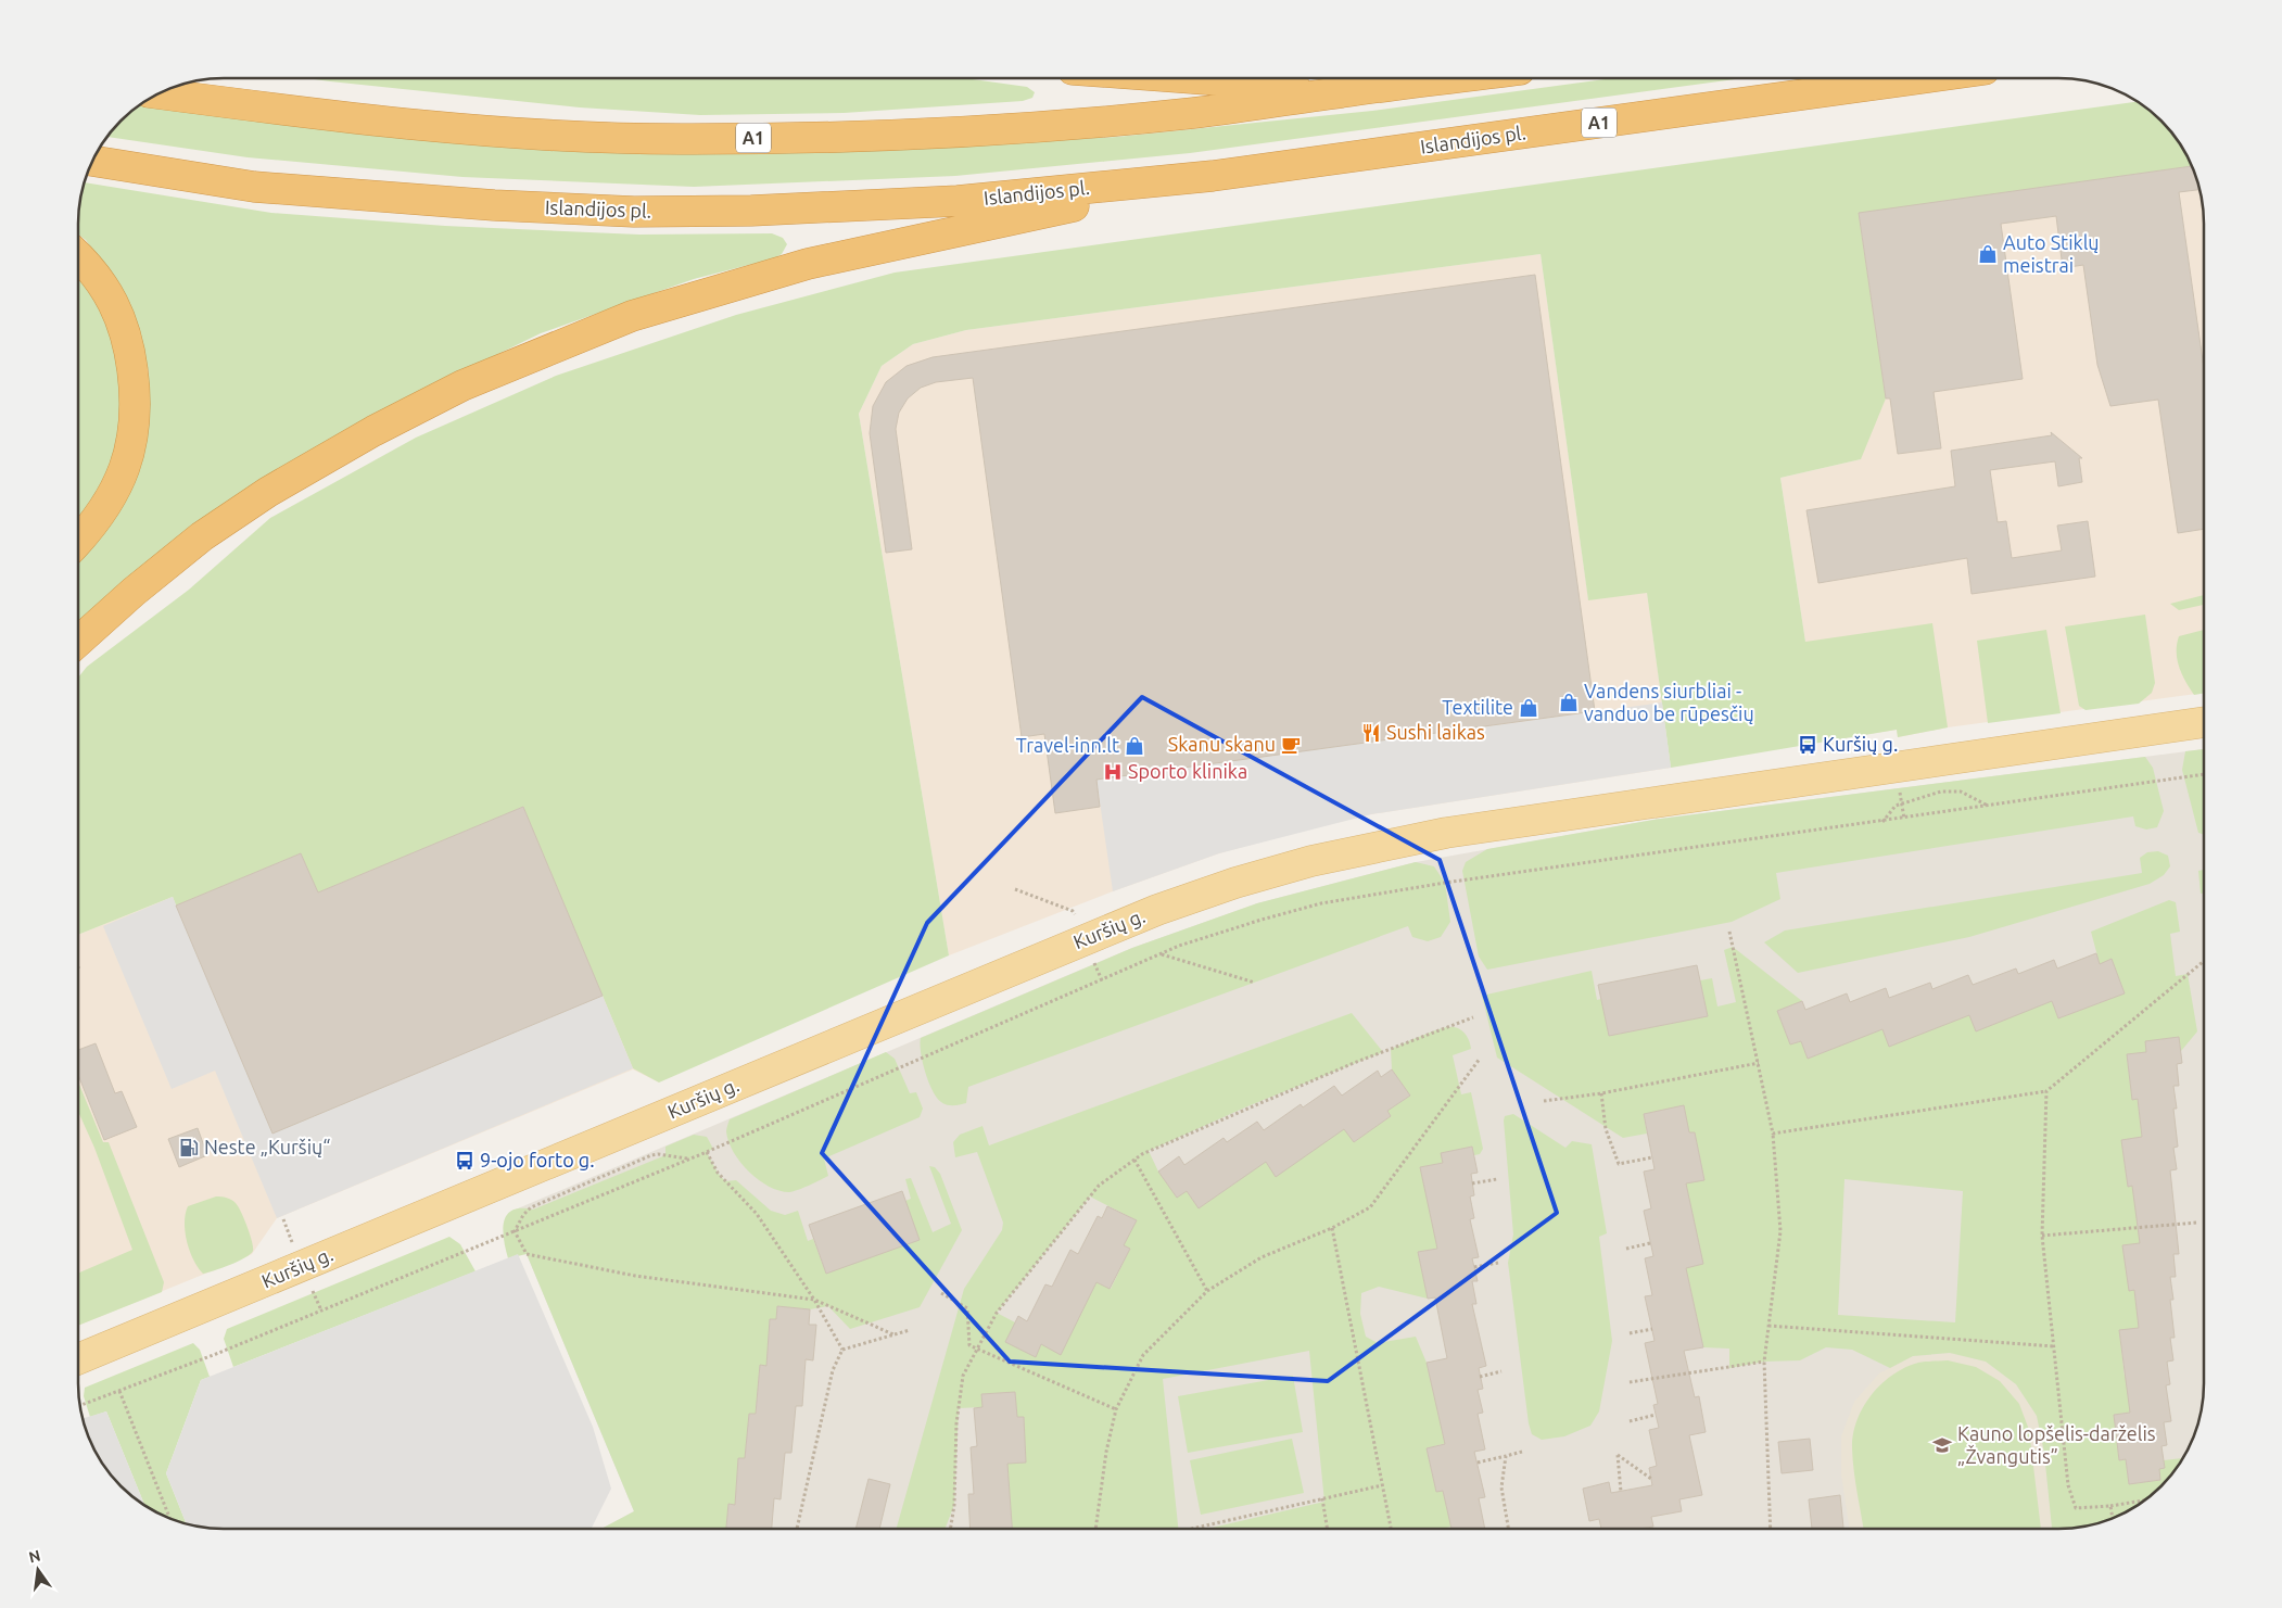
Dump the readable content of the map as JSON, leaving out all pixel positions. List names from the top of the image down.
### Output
{
  "streets": {
    "highway": ["A1", "Islandijos pl."],
    "main road": ["Kuršių g."]
  },
  "places": {
    "shop": [
      "Auto Stiklų meistrai",
      "Vandens siurbliai - vanduo be rūpesčių",
      "Textilite",
      "Travel-inn.lt"
    ],
    "restaurant": ["Sushi laikas"],
    "cafe": ["Skanu skanu"],
    "bus stop": ["Kuršių g.", "9-ojo forto g."],
    "hospital": ["Sporto klinika"],
    "fuel station": ["Neste „Kuršių“"],
    "school or university": ["Kauno lopšelis-darželis „Žvangutis”"]
  },
  "north": "top"
}
